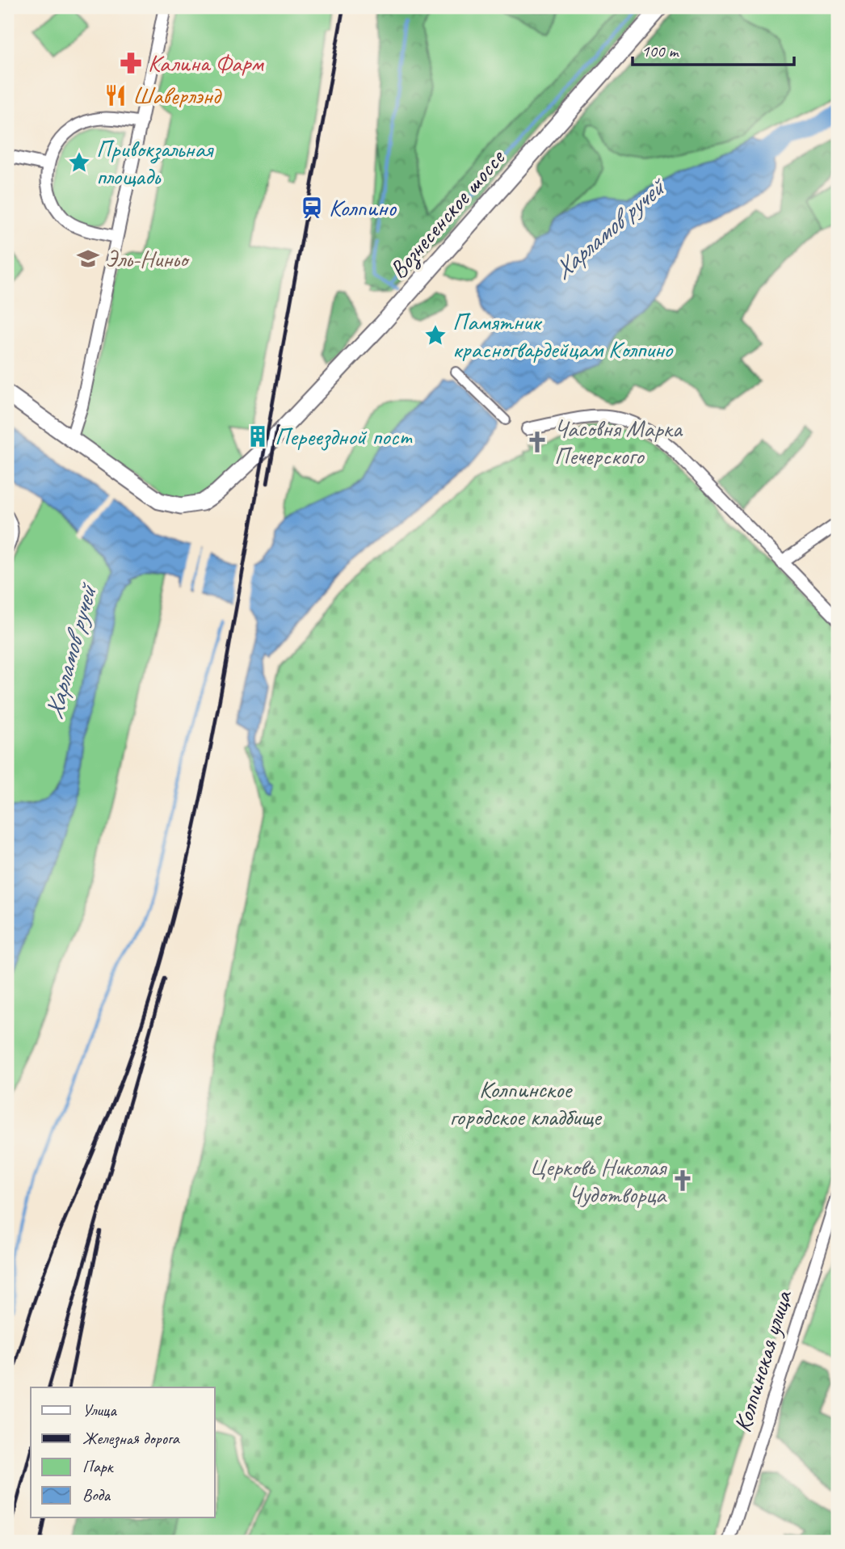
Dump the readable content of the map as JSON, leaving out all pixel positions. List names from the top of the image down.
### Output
{
  "streets": {
    "street": ["Вознесенское шоссе", "Колпинская улица"]
  },
  "water": ["Харламов ручей"],
  "parks": ["Колпинское городское кладбище"],
  "places": {
    "pharmacy": ["Калина Фарм"],
    "restaurant": ["Шаверлэнд"],
    "place": ["Привокзальная площадь", "Памятник красногвардейцам Колпино"],
    "station": ["Колпино"],
    "school or university": ["Эль-Ниньо"],
    "building": ["Переездной пост"],
    "church": ["Часовня Марка Печерского", "Церковь Николая Чудотворца"]
  },
  "legend": [
    "Улица",
    "Железная дорога",
    "Парк",
    "Вода"
  ],
  "scale_bar": "100 m"
}
